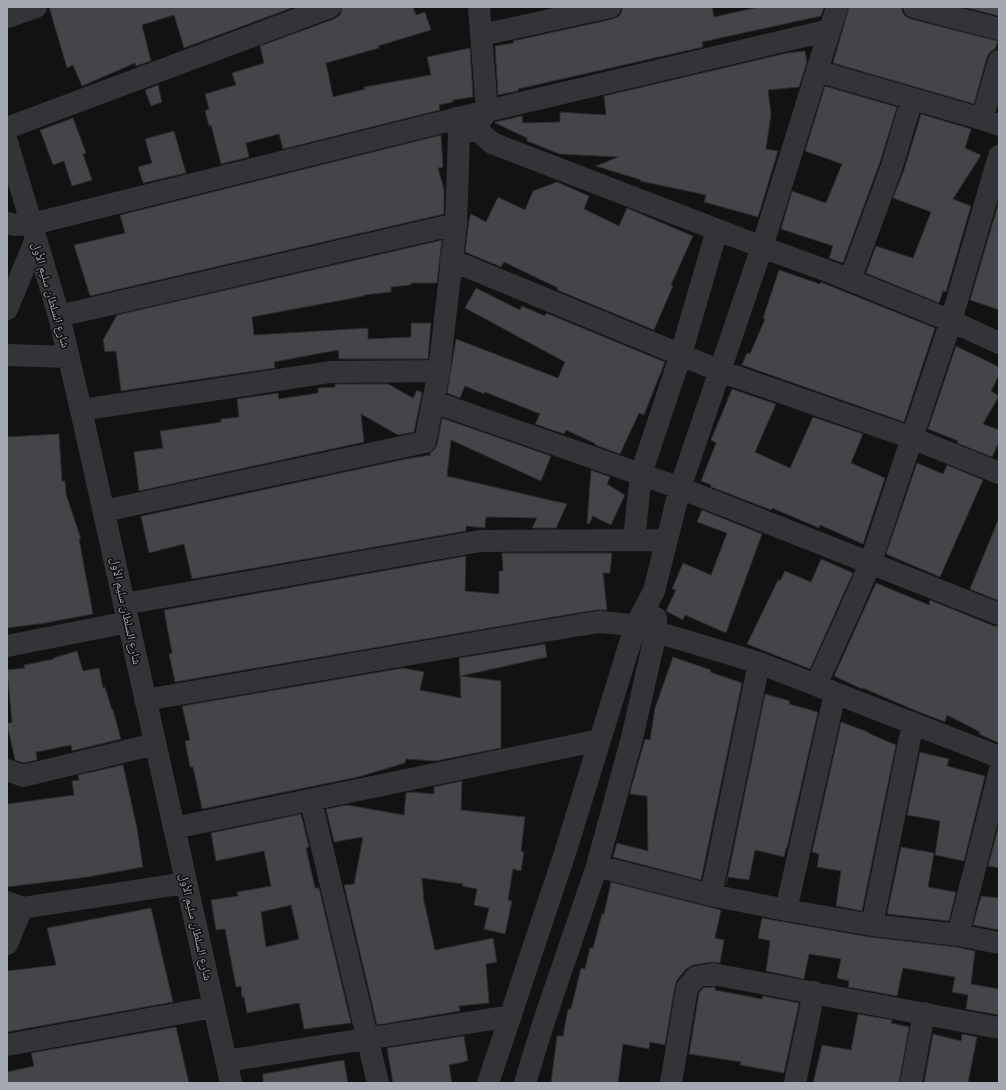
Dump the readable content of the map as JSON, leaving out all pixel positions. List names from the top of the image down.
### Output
{
  "streets": {
    "street": ["شارع السلطان سليم الأول"]
  }
}
